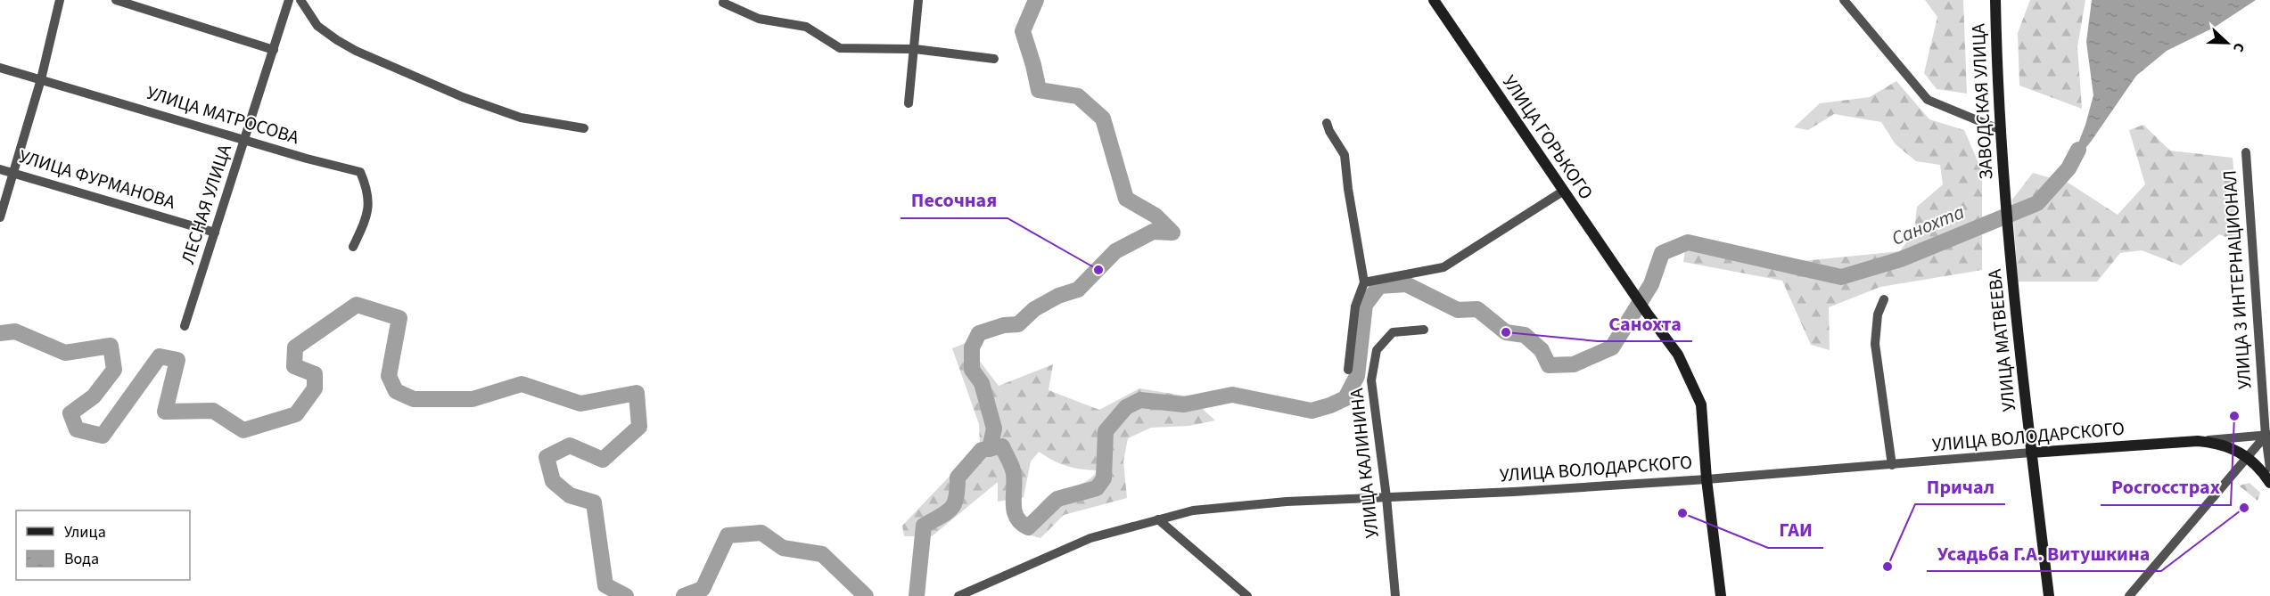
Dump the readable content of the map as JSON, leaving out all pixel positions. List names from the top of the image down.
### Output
{
  "streets": {
    "street": [
      "ЗАВОДСКАЯ УЛИЦА",
      "УЛИЦА МАТРОСОВА",
      "УЛИЦА ГОРЬКОГО",
      "УЛИЦА ФУРМАНОВА",
      "ЛЕСНАЯ УЛИЦА",
      "УЛИЦА 3 ИНТЕРНАЦИОНАЛ",
      "УЛИЦА МАТВЕЕВА",
      "УЛИЦА ВОЛОДАРСКОГО",
      "УЛИЦА КАЛИНИНА"
    ]
  },
  "crossings": [
    ["ЗАВОДСКАЯ УЛИЦА", "УЛИЦА МАТВЕЕВА"],
    ["УЛИЦА МАТРОСОВА", "ЛЕСНАЯ УЛИЦА"],
    ["УЛИЦА ГОРЬКОГО", "УЛИЦА ВОЛОДАРСКОГО"],
    ["УЛИЦА ФУРМАНОВА", "ЛЕСНАЯ УЛИЦА"],
    ["УЛИЦА МАТВЕЕВА", "УЛИЦА ВОЛОДАРСКОГО"],
    ["УЛИЦА ВОЛОДАРСКОГО", "УЛИЦА КАЛИНИНА"]
  ],
  "water": ["Санохта"],
  "places": [
    "Песочная",
    "Санохта",
    "Росгосстрах",
    "Усадьба Г.А. Витушкина",
    "ГАИ",
    "Причал"
  ],
  "legend": ["Улица", "Вода"],
  "north": "right"
}
